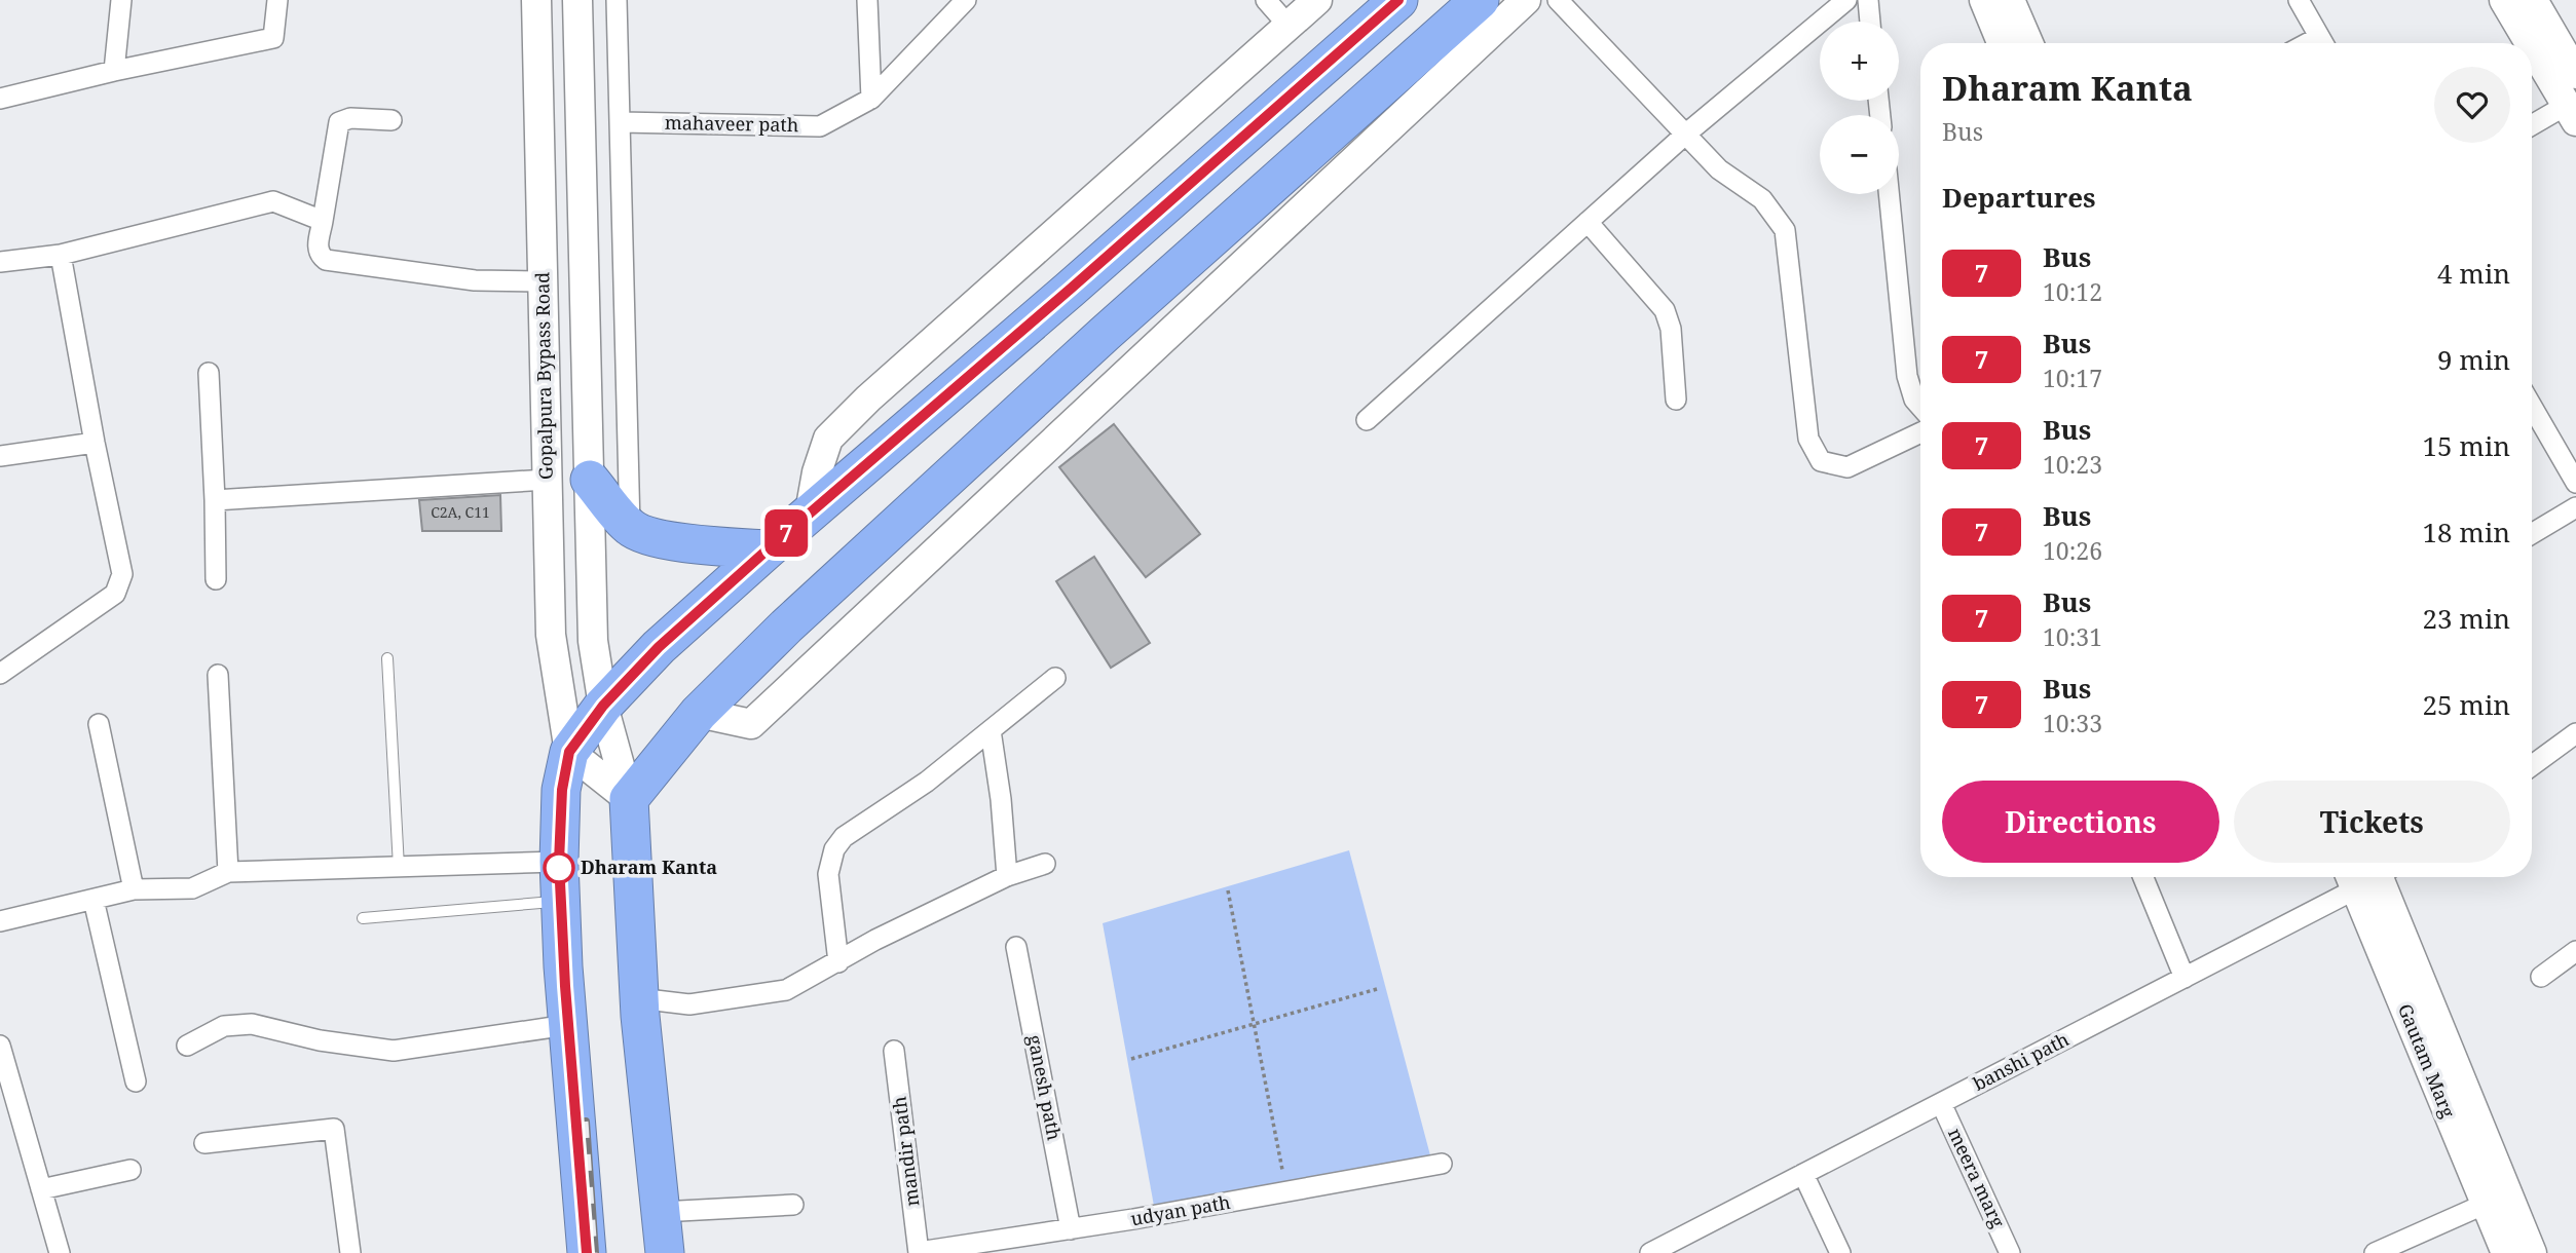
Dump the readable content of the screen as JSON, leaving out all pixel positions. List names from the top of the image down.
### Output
{
  "streets": {
    "street": [
      "mahaveer path",
      "Gopalpura Bypass Road",
      "Gautam Marg",
      "banshi path",
      "ganesh path",
      "mandir path",
      "meera marg",
      "udyan path"
    ]
  },
  "crossings": [
    ["banshi path", "meera marg"],
    ["ganesh path", "udyan path"],
    ["mandir path", "udyan path"]
  ],
  "places": ["Dharam Kanta"],
  "lines": ["bus line 7"],
  "house_numbers": ["C2A, C11"],
  "page": {
    "on_map": "7",
    "map_buttons": ["+", "−"],
    "heading": [
      ["Dharam Kanta", "Bus"],
      "Departures"
    ],
    "list": [
      {
        "mark": "7",
        "name": "Bus",
        "note": "10:12",
        "value": "4 min"
      },
      {
        "mark": "7",
        "name": "Bus",
        "note": "10:17",
        "value": "9 min"
      },
      {
        "mark": "7",
        "name": "Bus",
        "note": "10:23",
        "value": "15 min"
      },
      {
        "mark": "7",
        "name": "Bus",
        "note": "10:26",
        "value": "18 min"
      },
      {
        "mark": "7",
        "name": "Bus",
        "note": "10:31",
        "value": "23 min"
      },
      {
        "mark": "7",
        "name": "Bus",
        "note": "10:33",
        "value": "25 min"
      }
    ],
    "buttons": ["Directions", "Tickets"]
  }
}
